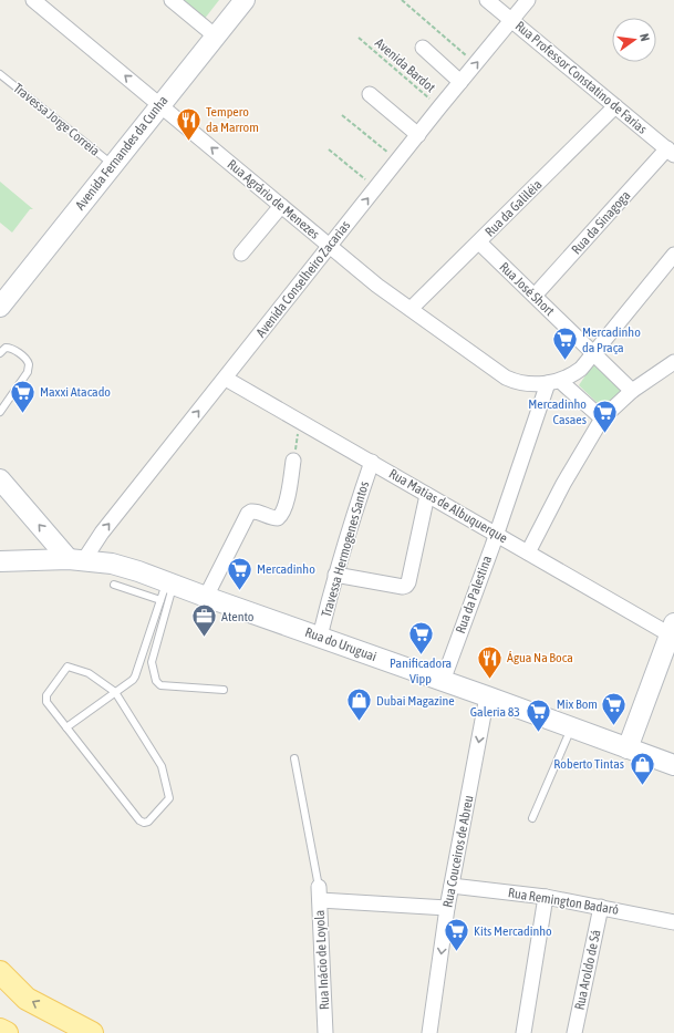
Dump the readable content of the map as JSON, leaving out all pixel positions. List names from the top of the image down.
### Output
{
  "streets": {
    "street": [
      "Rua Professor Constatino de Farias",
      "Avenida Fernandes da Cunha",
      "Rua Agrário de Menezes",
      "Rua da Galiléia",
      "Rua da Sinagoga",
      "Avenida Conselheiro Zacarias",
      "Rua José Short",
      "Rua Matias de Albuquerque",
      "Travessa Hermogenes Santos",
      "Rua da Palestina",
      "Rua do Uruguai",
      "Rua Couceiros de Abreu",
      "Rua Remington Badaró",
      "Rua Inácio de Loyola",
      "Rua Aroldo de Sá"
    ],
    "lane": ["Travessa Jorge Correia"],
    "path": ["Avenida Bardot"]
  },
  "crossings": [
    ["Avenida Bardot", "Avenida Conselheiro Zacarias"],
    ["Rua Professor Constatino de Farias", "Rua da Galiléia"],
    ["Rua Professor Constatino de Farias", "Rua da Sinagoga"],
    ["Rua Professor Constatino de Farias", "Avenida Conselheiro Zacarias"],
    ["Travessa Jorge Correia", "Avenida Fernandes da Cunha"],
    ["Avenida Fernandes da Cunha", "Rua Agrário de Menezes"],
    ["Rua Agrário de Menezes", "Rua da Galiléia"],
    ["Rua Agrário de Menezes", "Avenida Conselheiro Zacarias"],
    ["Rua Agrário de Menezes", "Rua José Short"],
    ["Rua Agrário de Menezes", "Rua da Palestina"],
    ["Rua da Galiléia", "Rua José Short"],
    ["Rua da Sinagoga", "Rua José Short"],
    ["Avenida Conselheiro Zacarias", "Rua Matias de Albuquerque"],
    ["Avenida Conselheiro Zacarias", "Rua do Uruguai"],
    ["Rua Matias de Albuquerque", "Travessa Hermogenes Santos"],
    ["Rua Matias de Albuquerque", "Rua da Palestina"],
    ["Travessa Hermogenes Santos", "Rua do Uruguai"],
    ["Rua da Palestina", "Rua do Uruguai"],
    ["Rua do Uruguai", "Rua Couceiros de Abreu"],
    ["Rua Couceiros de Abreu", "Rua Remington Badaró"],
    ["Rua Remington Badaró", "Rua Aroldo de Sá"]
  ],
  "one_way": ["Rua Agrário de Menezes", "Avenida Conselheiro Zacarias"],
  "places": {
    "restaurant": ["Tempero da Marrom", "Água Na Boca"],
    "supermarket": [
      "Mercadinho da Praça",
      "Maxxi Atacado",
      "Mercadinho Casaes",
      "Mercadinho",
      "Panificadora Vipp",
      "Mix Bom",
      "Galeria 83",
      "Kits Mercadinho"
    ],
    "office": ["Atento"],
    "shop": ["Dubai Magazine", "Roberto Tintas"]
  },
  "north": "right"
}
